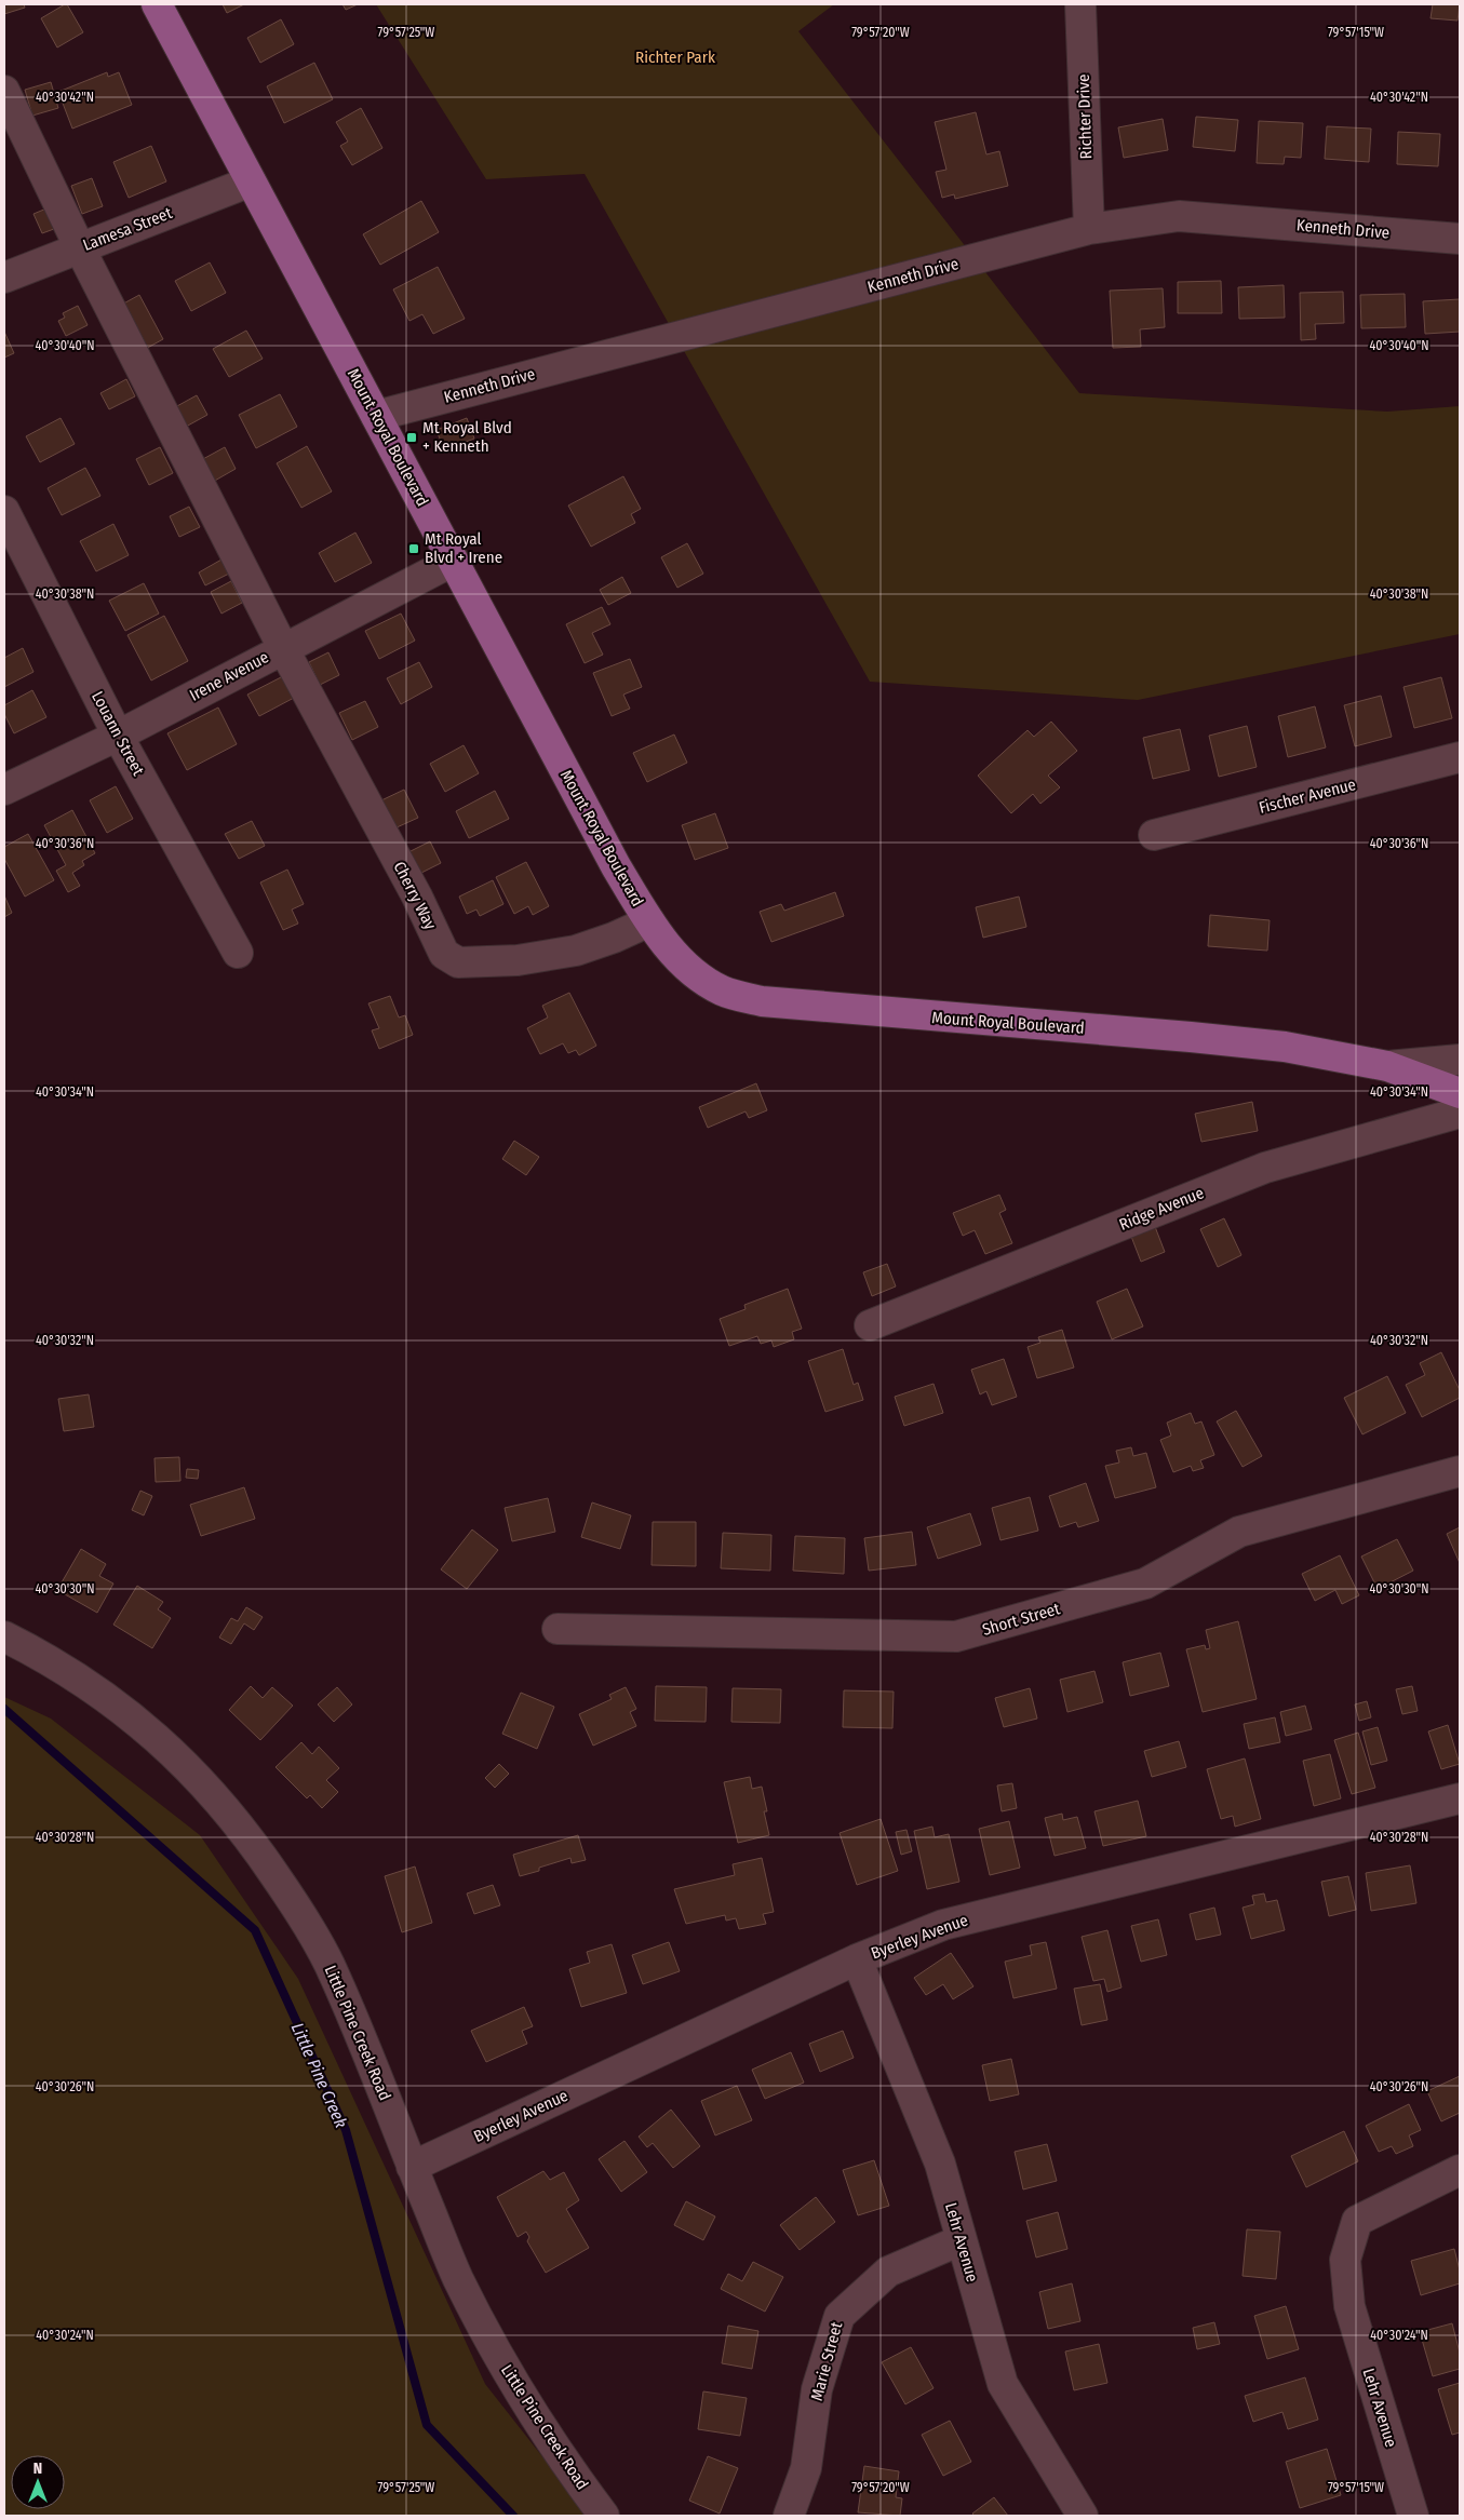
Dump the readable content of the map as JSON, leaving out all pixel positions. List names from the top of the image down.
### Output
{
  "streets": {
    "main road": ["Mount Royal Boulevard"],
    "street": [
      "Richter Drive",
      "Lamesa Street",
      "Kenneth Drive",
      "Irene Avenue",
      "Louann Street",
      "Fischer Avenue",
      "Cherry Way",
      "Ridge Avenue",
      "Short Street",
      "Byerley Avenue",
      "Little Pine Creek Road",
      "Lehr Avenue",
      "Marie Street"
    ]
  },
  "crossings": [
    ["Richter Drive", "Kenneth Drive"],
    ["Lamesa Street", "Mount Royal Boulevard"],
    ["Lamesa Street", "Cherry Way"],
    ["Kenneth Drive", "Mount Royal Boulevard"],
    ["Mount Royal Boulevard", "Irene Avenue"],
    ["Mount Royal Boulevard", "Cherry Way"],
    ["Irene Avenue", "Louann Street"],
    ["Irene Avenue", "Cherry Way"],
    ["Byerley Avenue", "Little Pine Creek Road"],
    ["Byerley Avenue", "Lehr Avenue"],
    ["Lehr Avenue", "Marie Street"]
  ],
  "water": ["Little Pine Creek"],
  "parks": ["Richter Park"],
  "places": {
    "transit": ["Mt Royal Blvd + Kenneth", "Mt Royal Blvd + Irene"]
  },
  "north": "top",
  "coordinates": [
    "79°57'25\"W",
    "79°57'20\"W",
    "79°57'15\"W",
    "40°30'42\"N",
    "40°30'40\"N",
    "40°30'38\"N",
    "40°30'36\"N",
    "40°30'34\"N",
    "40°30'32\"N",
    "40°30'30\"N",
    "40°30'28\"N",
    "40°30'26\"N",
    "40°30'24\"N"
  ]
}
